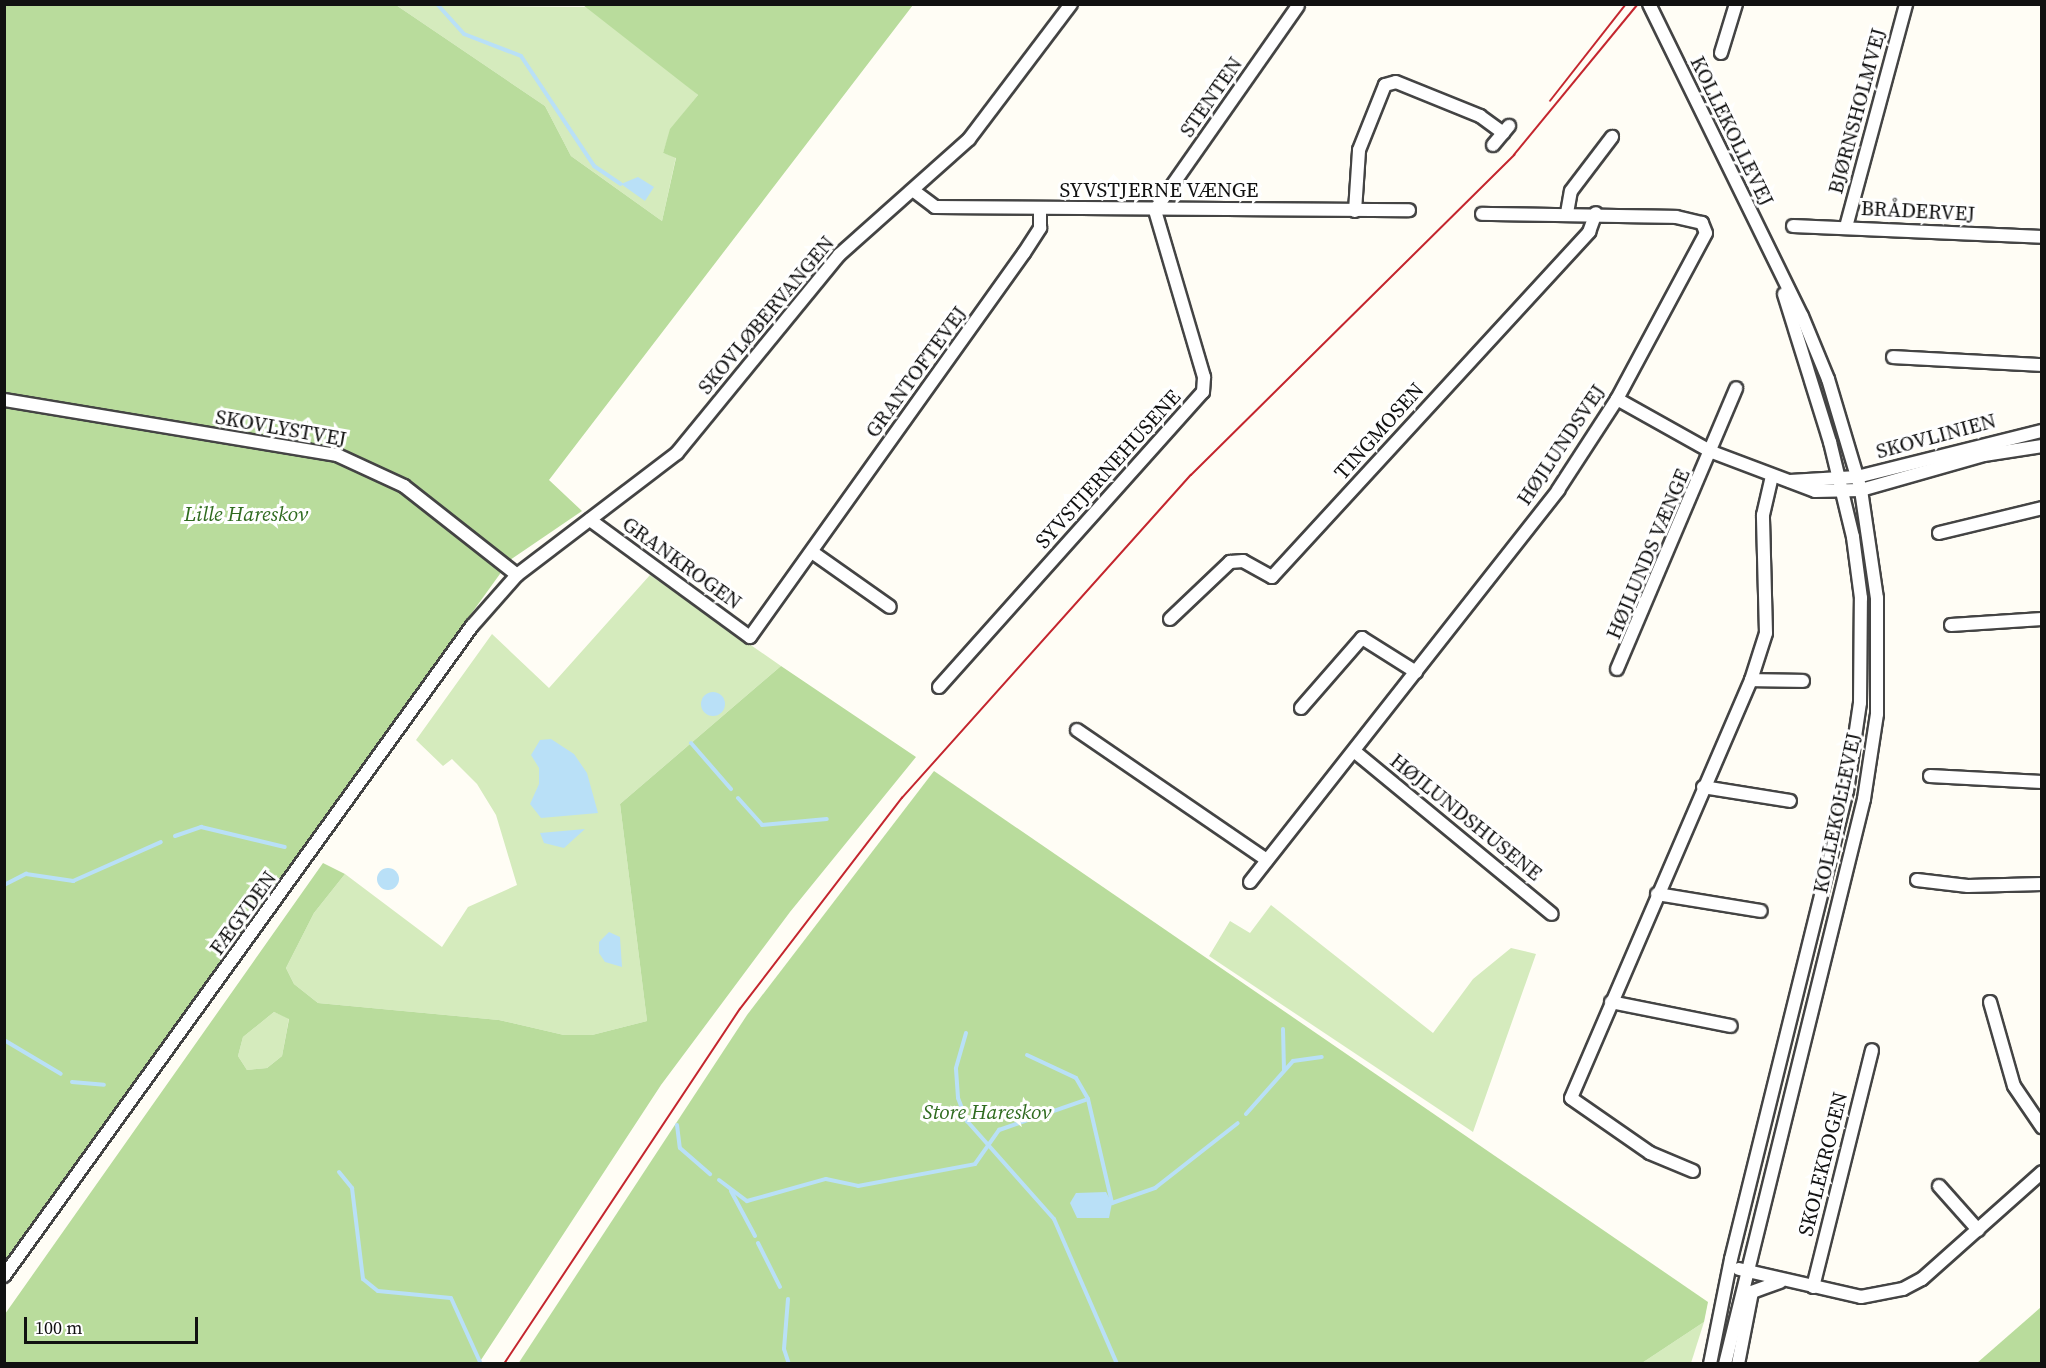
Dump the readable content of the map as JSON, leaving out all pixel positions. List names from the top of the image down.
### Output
{
  "streets": {
    "street": [
      "STENTEN",
      "BJØRNSHOLMVEJ",
      "KOLLEKOLLEVEJ",
      "SYVSTJERNE VÆNGE",
      "BRÅDERVEJ",
      "SKOVLØBERVANGEN",
      "GRANTOFTEVEJ",
      "SKOVLYSTVEJ",
      "TINGMOSEN",
      "SKOVLINIEN",
      "HØJLUNDSVEJ",
      "SYVSTJERNEHUSENE",
      "HØJLUNDS VÆNGE",
      "GRANKROGEN",
      "HØJLUNDSHUSENE",
      "FÆGYDEN",
      "SKOLEKROGEN"
    ]
  },
  "crossings": [
    ["STENTEN", "SYVSTJERNE VÆNGE"],
    ["STENTEN", "SYVSTJERNEHUSENE"],
    ["BJØRNSHOLMVEJ", "BRÅDERVEJ"],
    ["KOLLEKOLLEVEJ", "SKOVLINIEN"],
    ["KOLLEKOLLEVEJ", "HØJLUNDS VÆNGE"],
    ["SYVSTJERNE VÆNGE", "SKOVLØBERVANGEN"],
    ["SYVSTJERNE VÆNGE", "GRANTOFTEVEJ"],
    ["SYVSTJERNE VÆNGE", "SYVSTJERNEHUSENE"],
    ["SKOVLØBERVANGEN", "SKOVLYSTVEJ"],
    ["SKOVLØBERVANGEN", "GRANKROGEN"],
    ["SKOVLØBERVANGEN", "FÆGYDEN"],
    ["GRANTOFTEVEJ", "GRANKROGEN"],
    ["SKOVLYSTVEJ", "FÆGYDEN"],
    ["TINGMOSEN", "HØJLUNDSVEJ"],
    ["SKOVLINIEN", "HØJLUNDS VÆNGE"],
    ["HØJLUNDSVEJ", "HØJLUNDS VÆNGE"],
    ["HØJLUNDSVEJ", "HØJLUNDSHUSENE"]
  ],
  "parks": ["Lille Hareskov", "Store Hareskov"],
  "scale_bar": "100 m"
}
